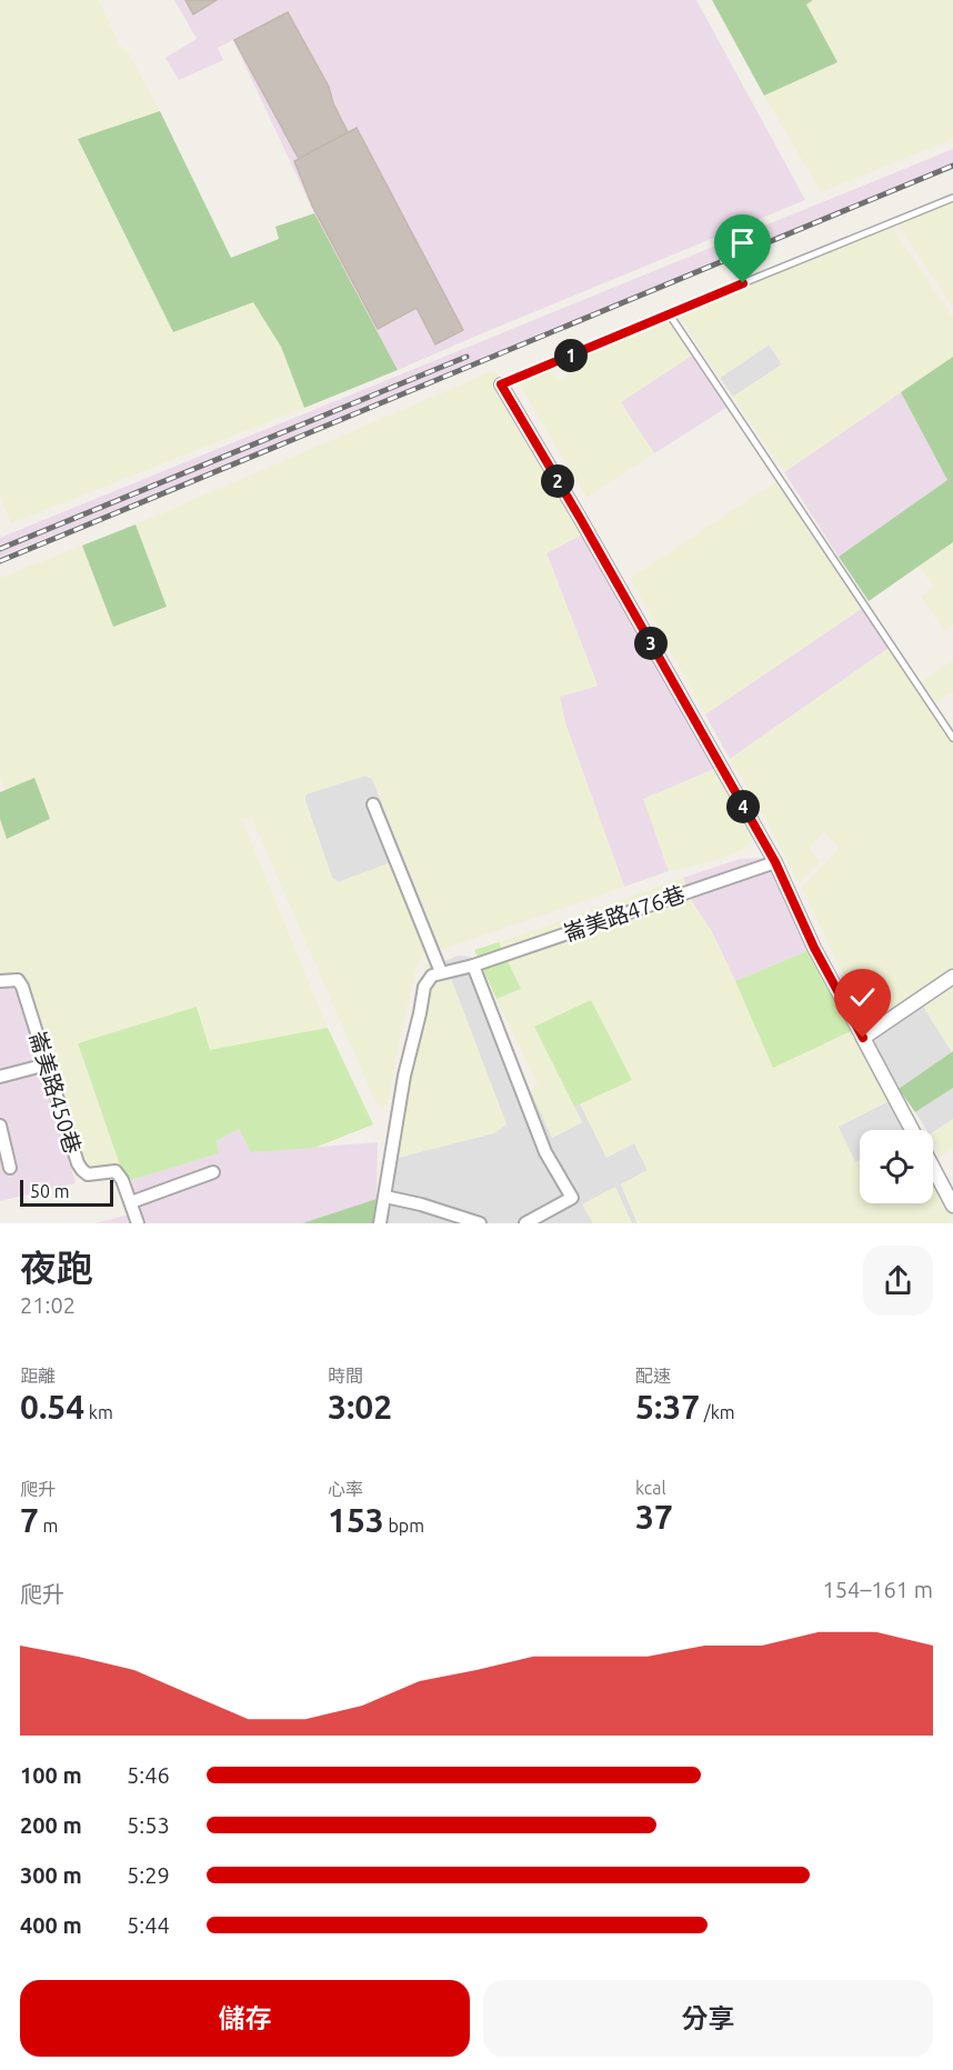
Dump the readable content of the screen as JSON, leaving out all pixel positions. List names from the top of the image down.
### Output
{
  "streets": {
    "street": ["崙美路476巷", "崙美路450巷"]
  },
  "scale_bar": "50 m",
  "page": {
    "pins": [
      "1",
      "2",
      "3",
      "4"
    ],
    "scale": "50 m",
    "heading": ["夜跑", "21:02"],
    "stats": [
      ["距離", "0.54 km"],
      ["時間", "3:02"],
      ["配速", "5:37 /km"],
      ["爬升", "7 m"],
      ["心率", "153 bpm"],
      ["kcal", "37"]
    ],
    "chart": ["爬升", "154–161 m"],
    "list": [
      {
        "name": "100 m",
        "note": "5:46"
      },
      {
        "name": "200 m",
        "note": "5:53"
      },
      {
        "name": "300 m",
        "note": "5:29"
      },
      {
        "name": "400 m",
        "note": "5:44"
      }
    ],
    "buttons": ["儲存", "分享"]
  }
}
